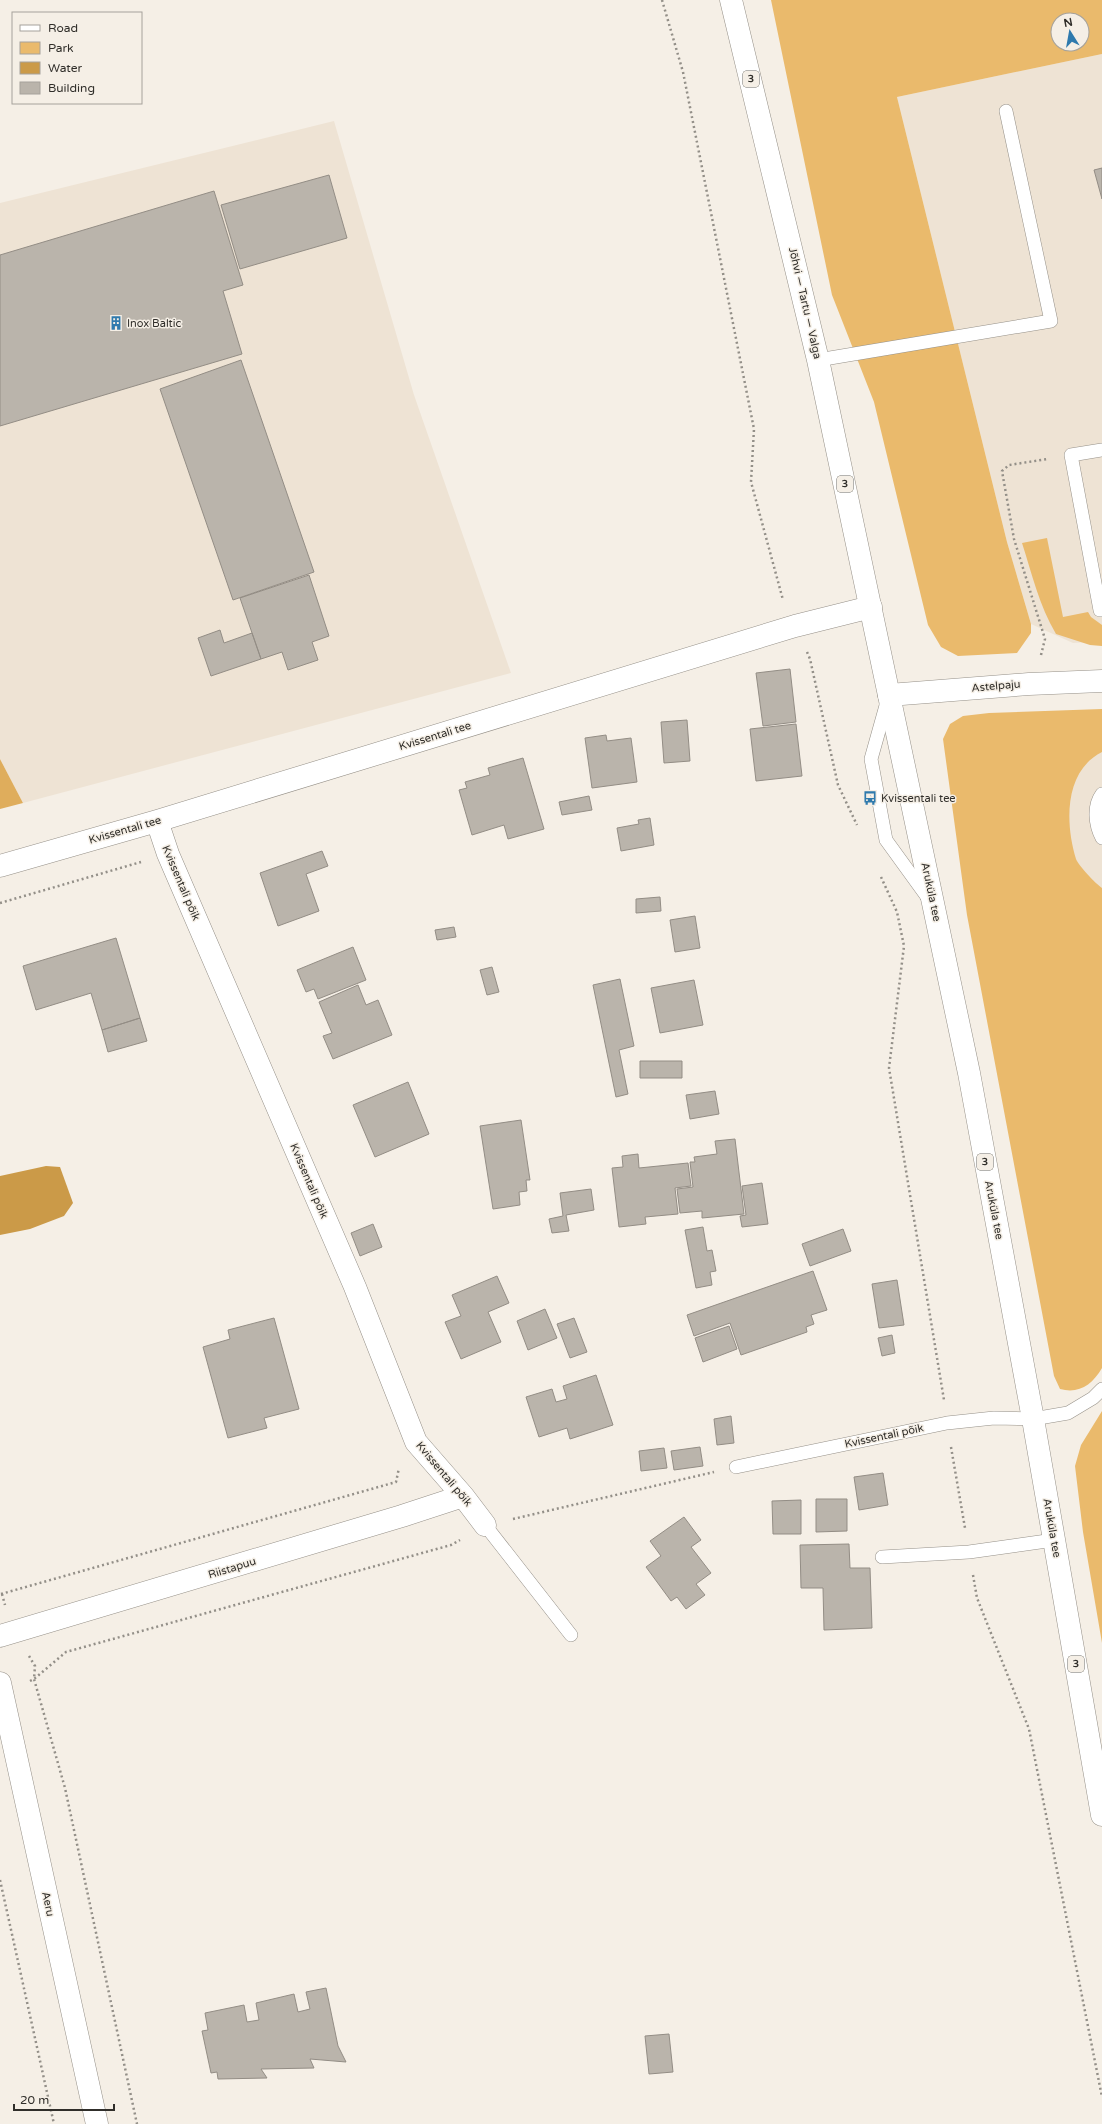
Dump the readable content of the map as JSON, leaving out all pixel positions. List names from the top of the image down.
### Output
{
  "streets": {
    "main road": [
      "3",
      "Jõhvi — Tartu — Valga",
      "Astelpaju",
      "Kvissentali tee",
      "Kvissentali põik",
      "Aruküla tee",
      "Riistapuu",
      "Aeru"
    ]
  },
  "crossings": [
    ["Jõhvi — Tartu — Valga", "Kvissentali tee"],
    ["Jõhvi — Tartu — Valga", "Aruküla tee"],
    ["Astelpaju", "Aruküla tee"],
    ["Kvissentali tee", "Kvissentali põik"],
    ["Kvissentali tee", "Aruküla tee"],
    ["Kvissentali põik", "Aruküla tee"],
    ["Kvissentali põik", "Riistapuu"]
  ],
  "places": {
    "building": ["Inox Baltic"],
    "bus stop": ["Kvissentali tee"]
  },
  "legend": [
    "Road",
    "Park",
    "Water",
    "Building"
  ],
  "scale_bar": "20 m",
  "north": "top"
}
